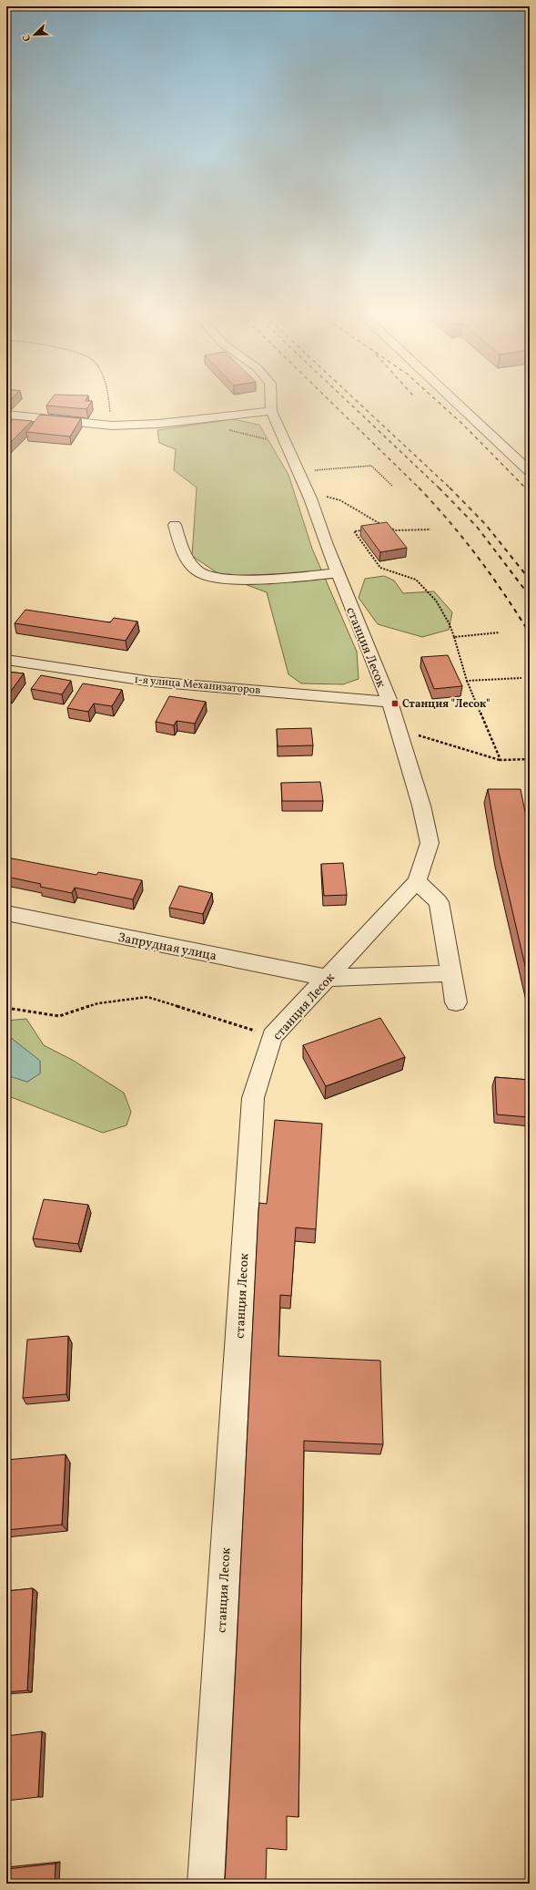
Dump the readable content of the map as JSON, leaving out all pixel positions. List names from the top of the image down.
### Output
{
  "streets": {
    "street": ["станция Лесок", "1-я улица Механизаторов", "Запрудная улица"]
  },
  "crossings": [
    ["станция Лесок", "1-я улица Механизаторов"],
    ["станция Лесок", "Запрудная улица"]
  ],
  "places": {
    "transit": ["Станция \"Лесок\""]
  },
  "north": "bottom left"
}
